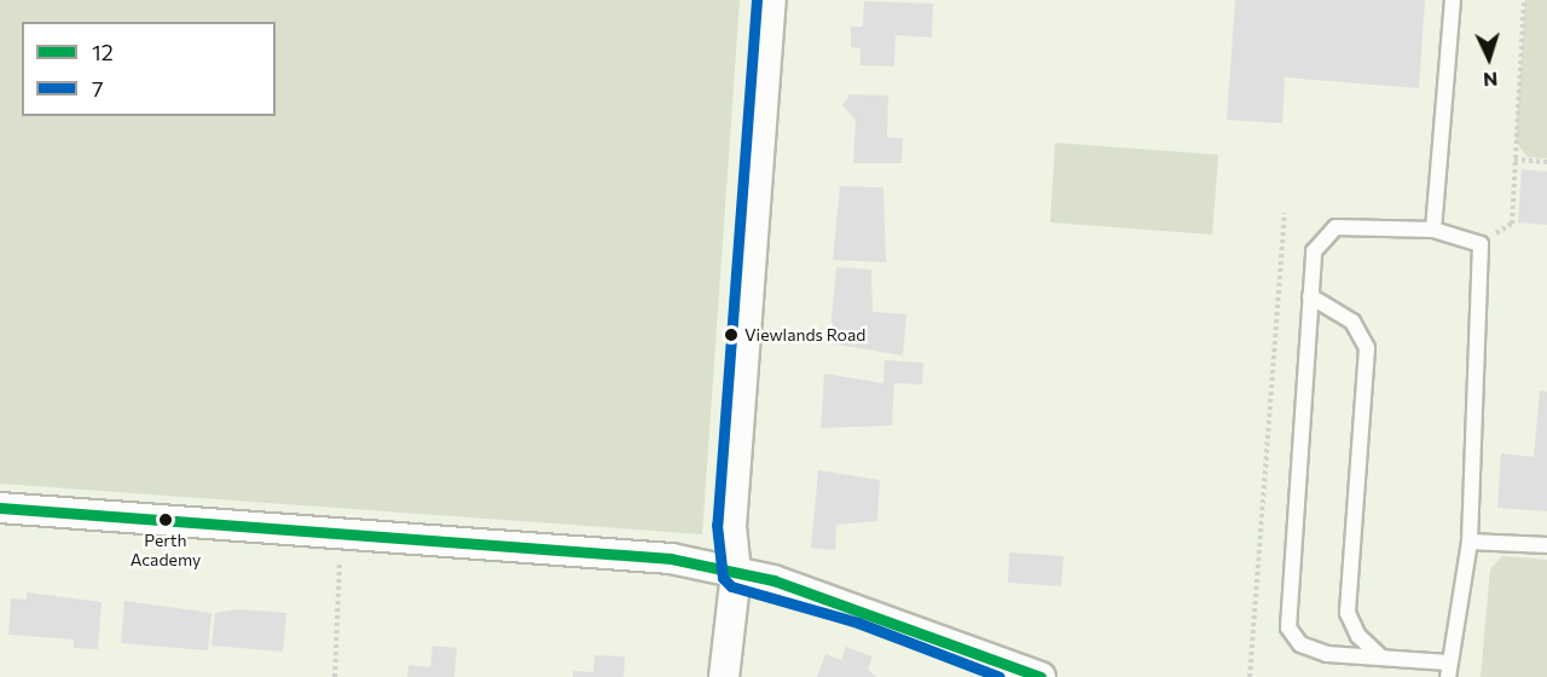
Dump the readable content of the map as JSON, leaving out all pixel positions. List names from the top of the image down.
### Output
{
  "places": ["Viewlands Road", "Perth Academy"],
  "lines": ["transit line 7", "transit line 12"],
  "legend": ["12", "7"],
  "north": "bottom"
}
